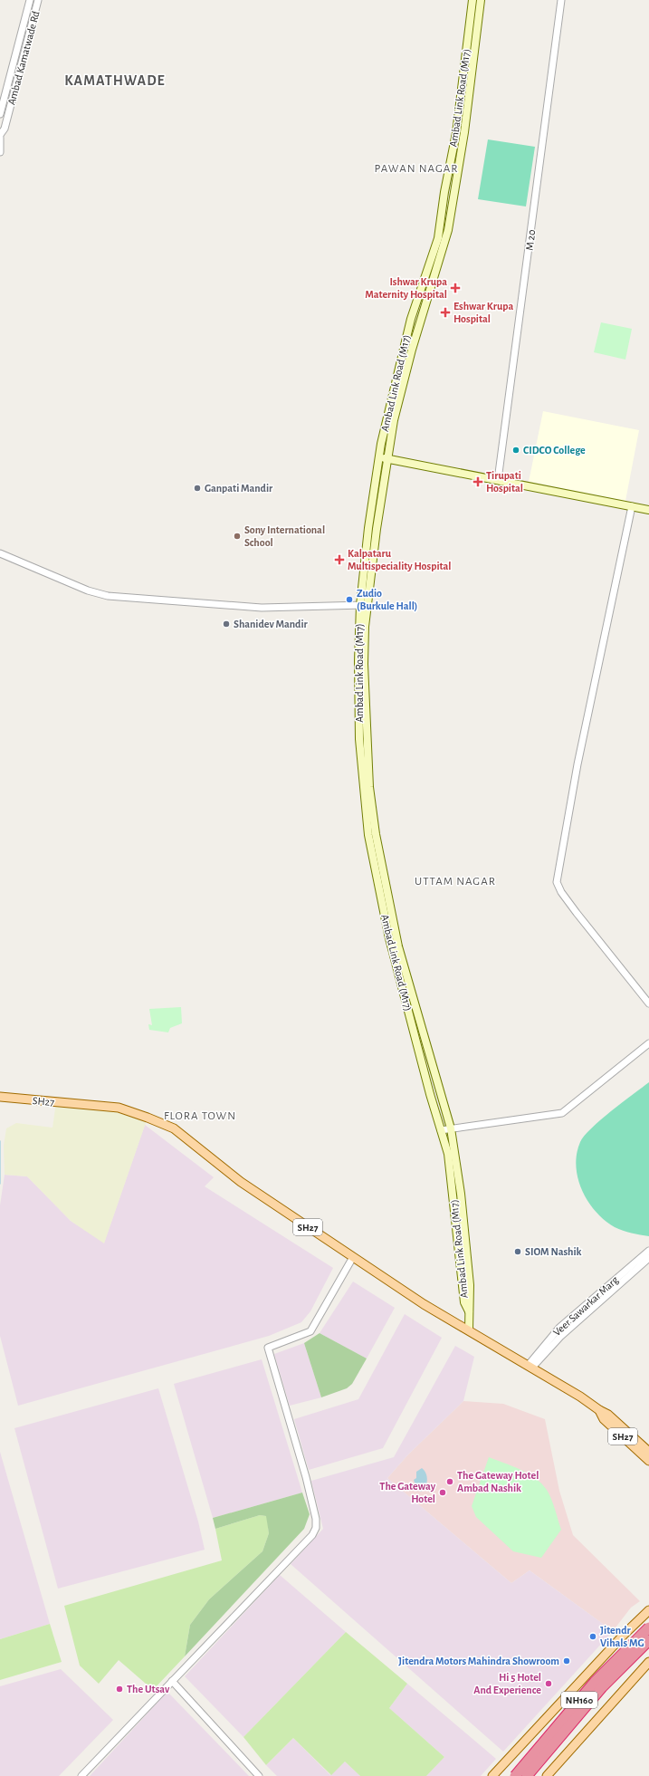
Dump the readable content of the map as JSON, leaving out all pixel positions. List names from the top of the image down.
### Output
{
  "streets": {
    "highway": ["NH160"],
    "main road": ["Ambad Link Road (M17)", "SH27"],
    "street": ["Ambad Kamatwade Rd", "M 20", "Veer Sawarkar Marg"]
  },
  "crossings": [
    ["SH27", "Veer Sawarkar Marg"]
  ],
  "districts": [
    "KAMATHWADE",
    "PAWAN NAGAR",
    "UTTAM NAGAR",
    "FLORA TOWN"
  ],
  "places": {
    "health": [
      "Ishwar Krupa Maternity Hospital",
      "Eshwar Krupa Hospital",
      "Tirupati Hospital",
      "Kalpataru Multispeciality Hospital"
    ],
    "other": [
      "CIDCO College",
      "Ganpati Mandir",
      "Sony International School",
      "Zudio (Burkule Hall)",
      "Shanidev Mandir",
      "SIOM Nashik",
      "The Gateway Hotel Ambad Nashik",
      "The Gateway Hotel",
      "Jitendr Vihals MG",
      "Jitendra Motors Mahindra Showroom",
      "Hi 5 Hotel And Experience",
      "The Utsav"
    ]
  }
}
